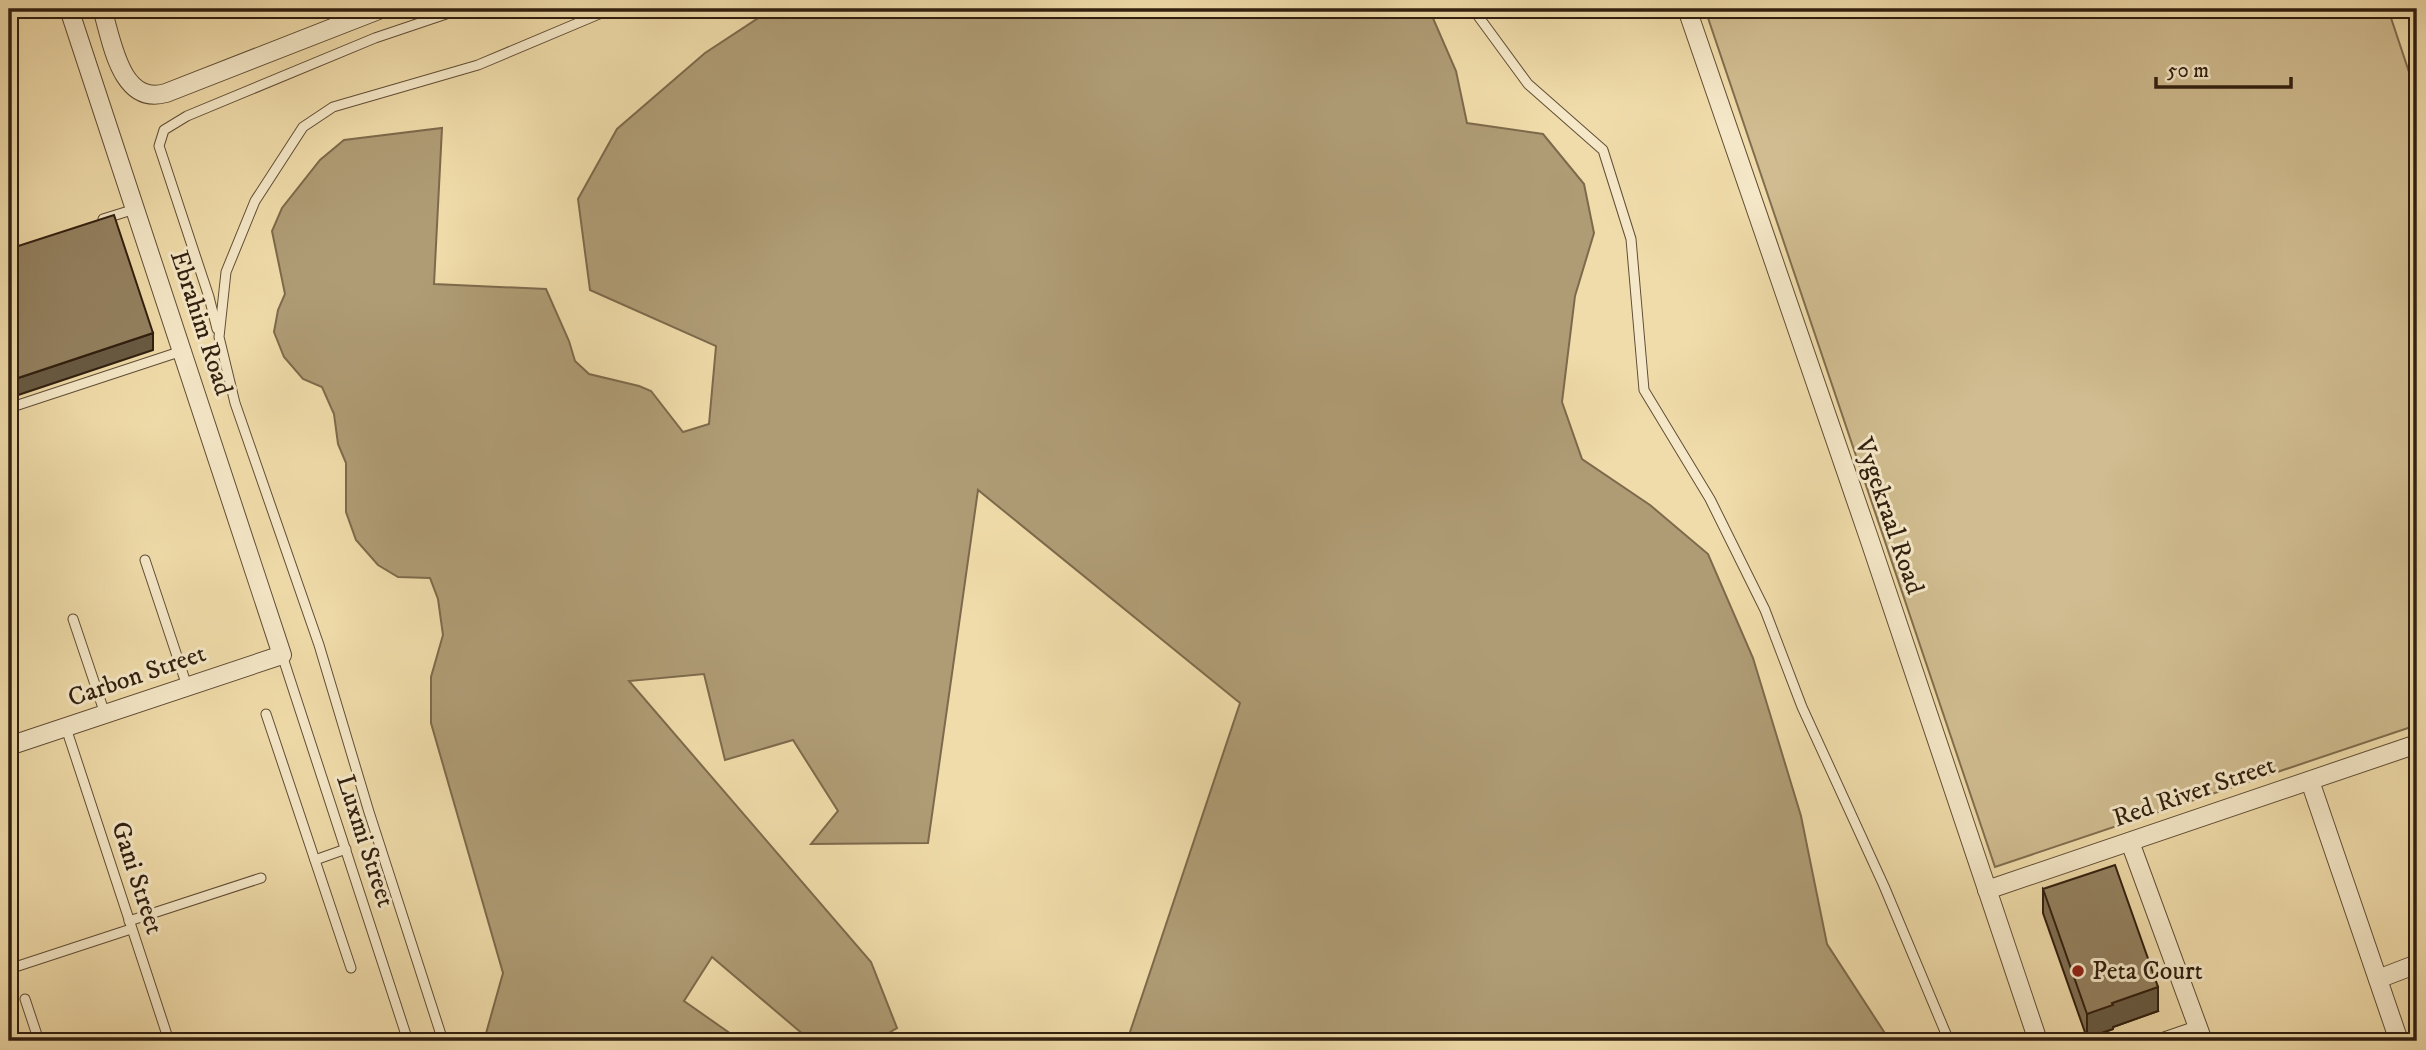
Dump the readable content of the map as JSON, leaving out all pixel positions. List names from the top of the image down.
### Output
{
  "streets": {
    "street": [
      "Ebrahim Road",
      "Vygekraal Road",
      "Carbon Street",
      "Red River Street"
    ],
    "lane": ["Luxmi Street", "Gani Street"]
  },
  "crossings": [
    ["Ebrahim Road", "Carbon Street"],
    ["Ebrahim Road", "Luxmi Street"],
    ["Vygekraal Road", "Red River Street"],
    ["Carbon Street", "Luxmi Street"],
    ["Carbon Street", "Gani Street"]
  ],
  "places": ["Peta Court"],
  "scale_bar": "50 m"
}
